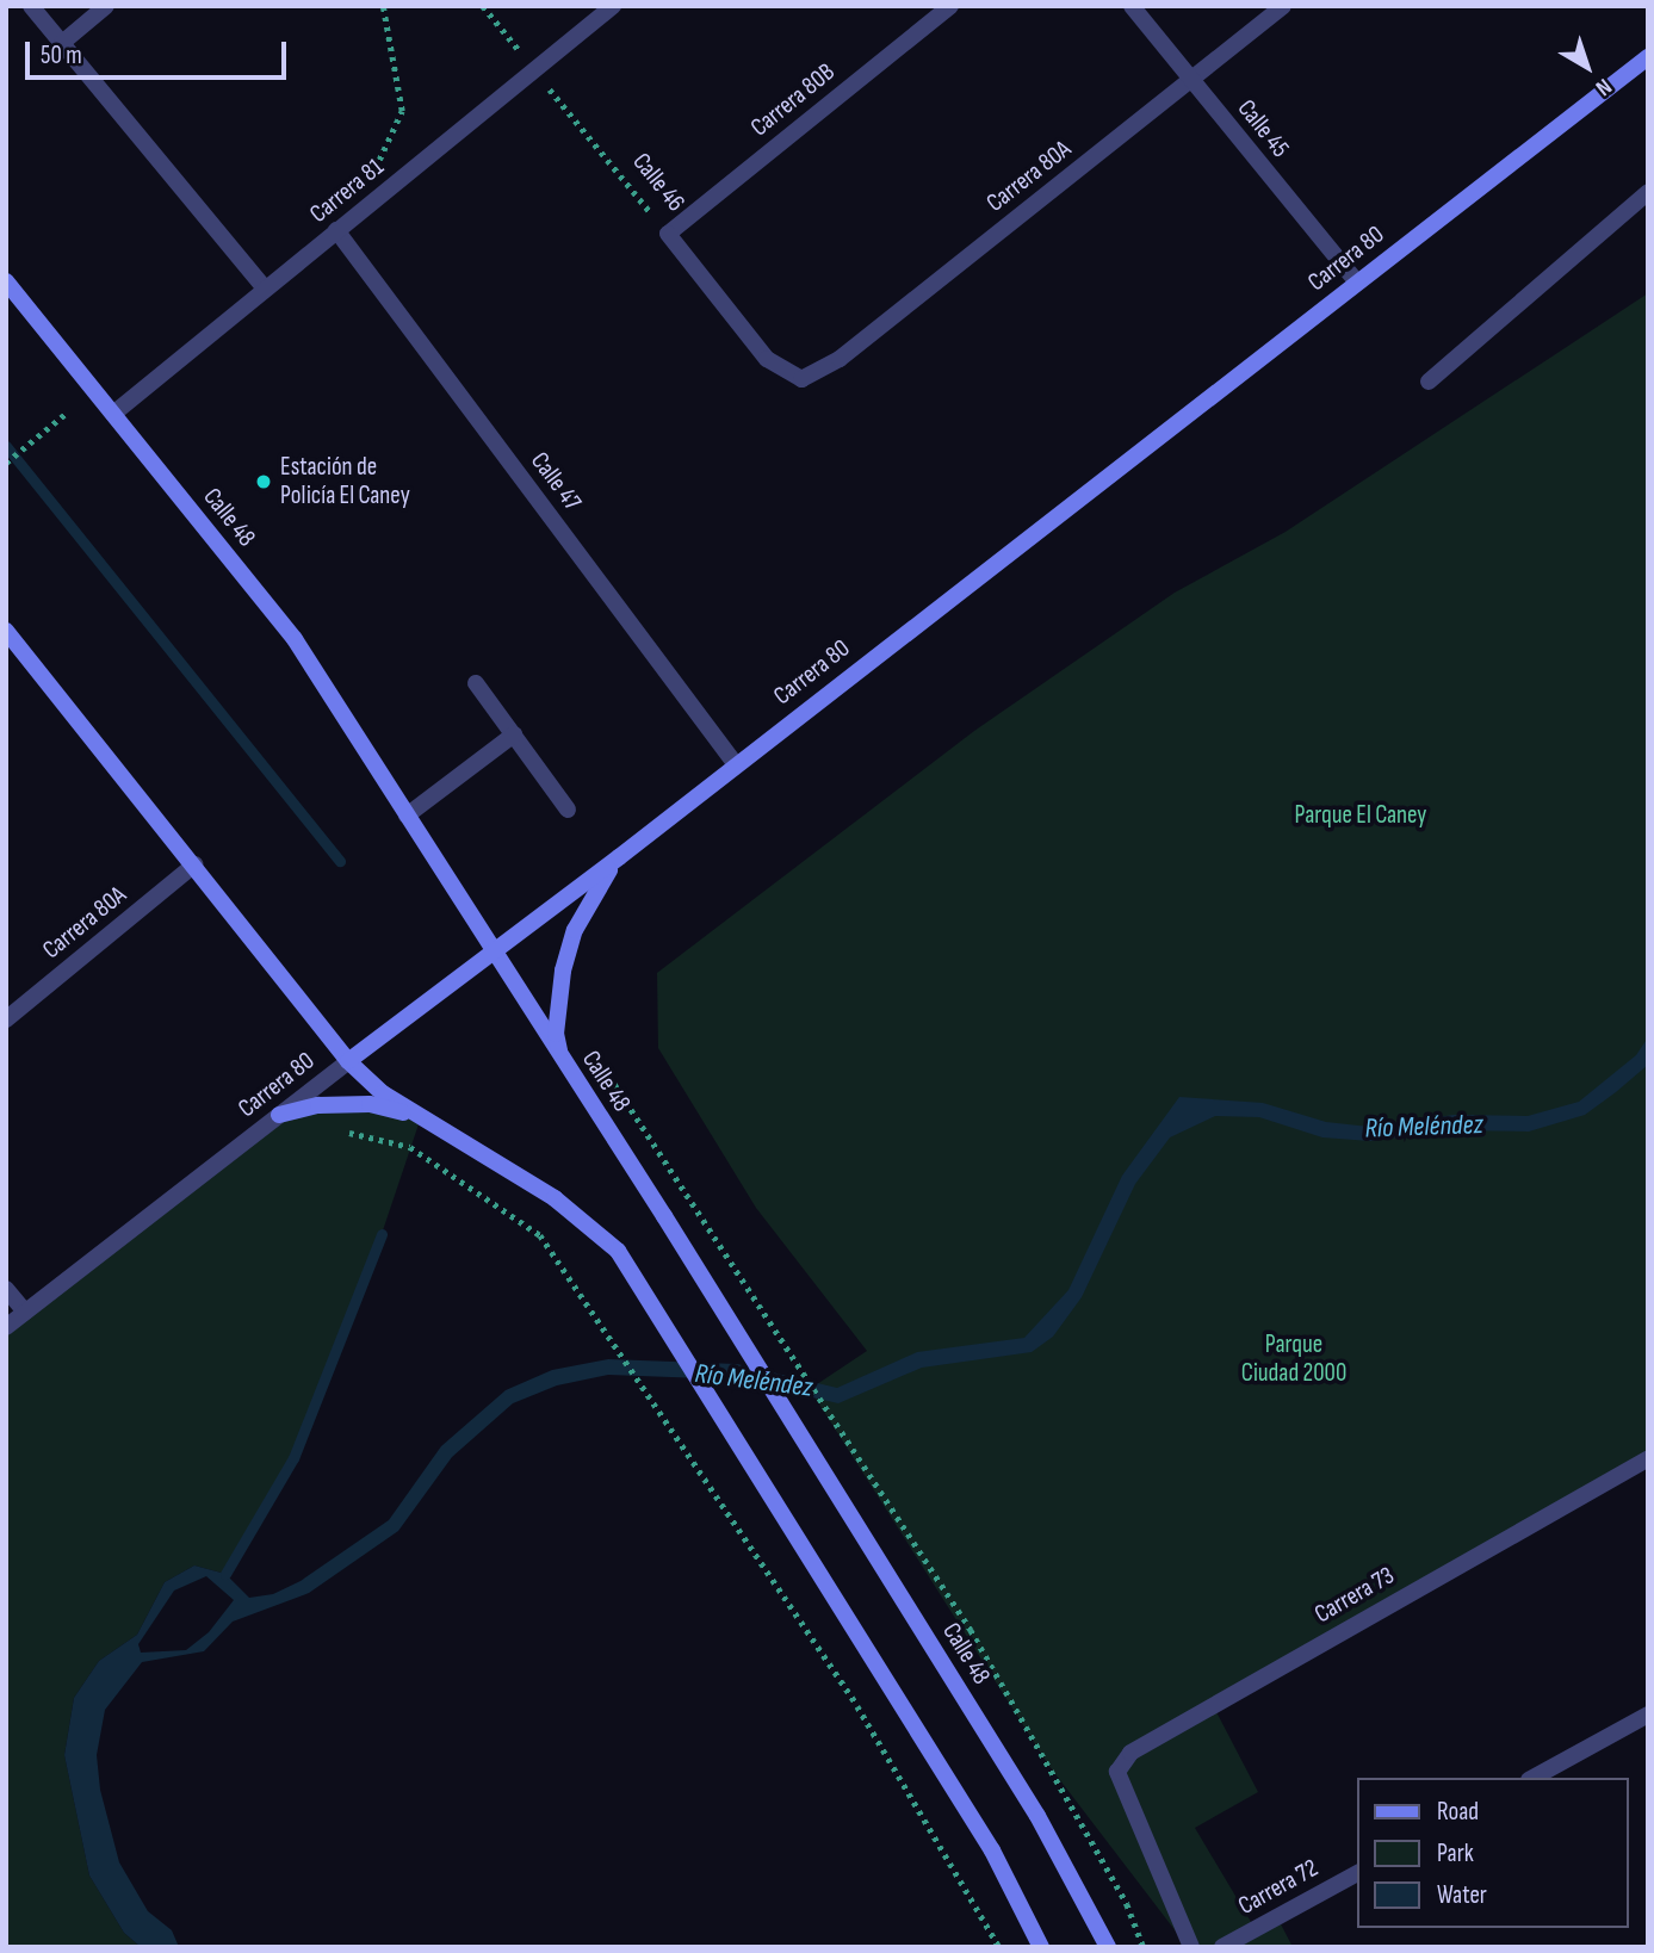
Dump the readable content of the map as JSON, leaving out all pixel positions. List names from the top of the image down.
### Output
{
  "streets": {
    "main road": ["Carrera 80", "Calle 48"],
    "street": [
      "Carrera 80B",
      "Calle 45",
      "Carrera 80A",
      "Calle 46",
      "Carrera 81",
      "Calle 47",
      "Carrera 73",
      "Carrera 72"
    ]
  },
  "crossings": [
    ["Carrera 80B", "Calle 46"],
    ["Calle 45", "Carrera 80A"],
    ["Calle 45", "Carrera 80"],
    ["Carrera 80A", "Calle 46"],
    ["Calle 46", "Carrera 81"],
    ["Carrera 81", "Calle 47"],
    ["Carrera 81", "Calle 48"],
    ["Carrera 80", "Calle 47"],
    ["Carrera 80", "Calle 48"]
  ],
  "water": ["Río Meléndez"],
  "parks": ["Parque El Caney", "Parque Ciudad 2000"],
  "places": ["Estación de Policía El Caney"],
  "legend": ["Road", "Park", "Water"],
  "scale_bar": "50 m",
  "north": "bottom right"
}
